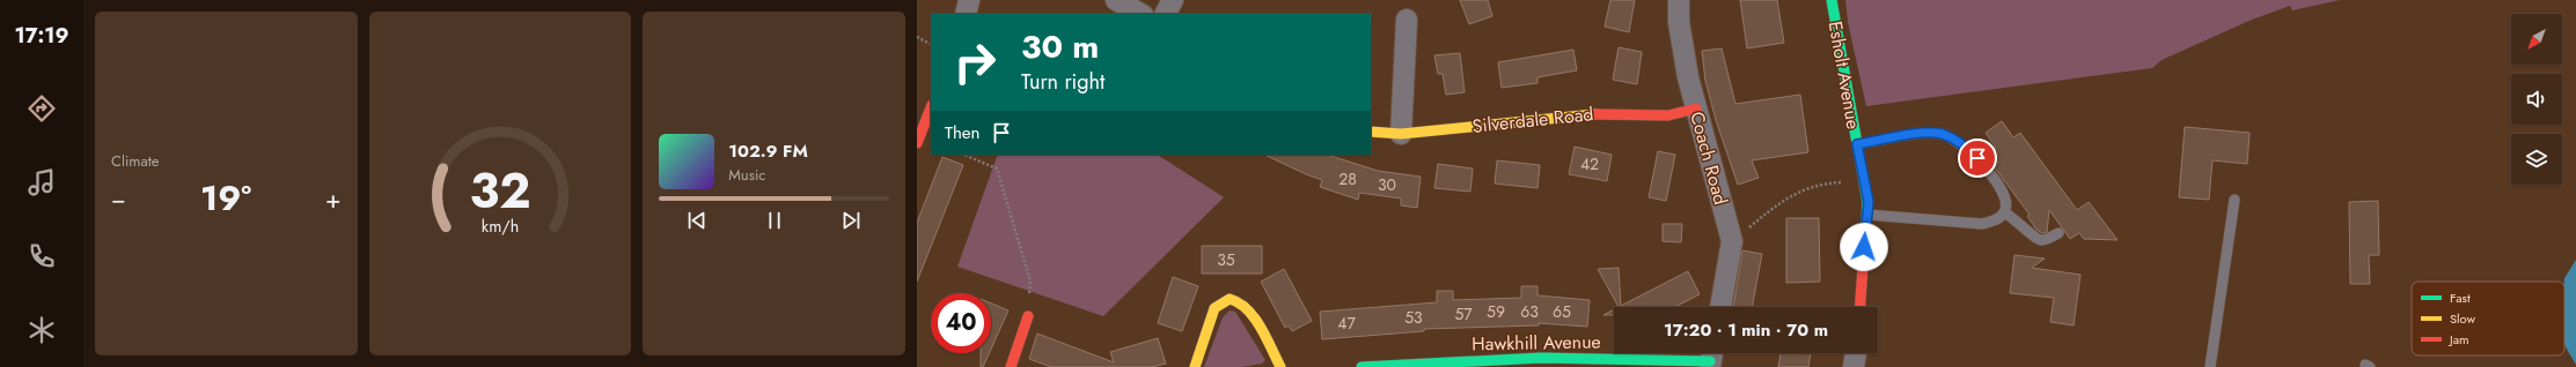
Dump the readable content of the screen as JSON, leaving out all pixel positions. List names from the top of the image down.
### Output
{
  "streets": {
    "street": [
      "Esholt Avenue",
      "Silverdale Road",
      "Coach Road",
      "Hawkhill Avenue"
    ]
  },
  "crossings": [
    ["Silverdale Road", "Coach Road"]
  ],
  "house_numbers": [
    "42",
    "28",
    "30",
    "35",
    "59",
    "63",
    "65",
    "57",
    "53",
    "47"
  ],
  "legend": ["Fast", "Slow", "Jam"],
  "north": "bottom left",
  "page": {
    "tabs": "17:19",
    "tile": "Climate",
    "turn": ["30 m", "Turn right"],
    "then": "Then",
    "song": ["102.9 FM", "Music"],
    "heat": ["−", "19°", "+"],
    "limit": "40",
    "trip": "17:20 · 1 min · 70 m",
    "gauge": ["32", "km/h"]
  }
}
